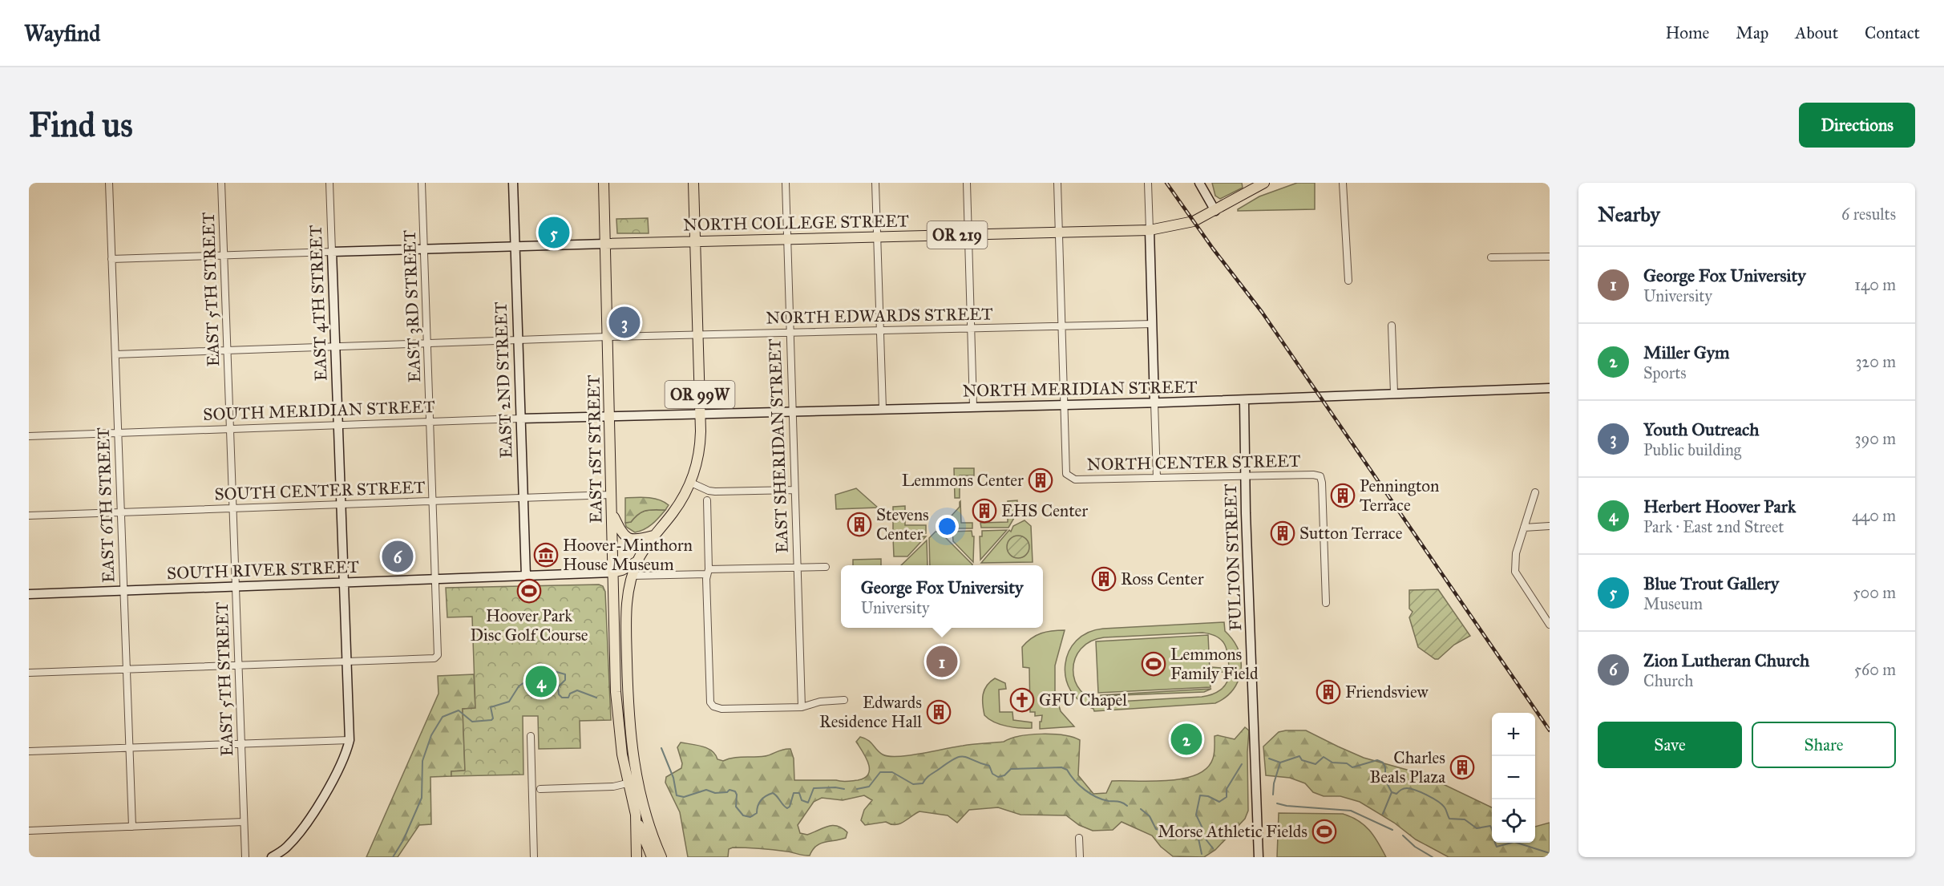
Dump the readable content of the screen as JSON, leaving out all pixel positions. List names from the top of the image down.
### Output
{
  "streets": {
    "main road": [
      "NORTH COLLEGE STREET",
      "OR 219",
      "OR 99W",
      "EAST 1ST STREET"
    ],
    "street": [
      "EAST 5TH STREET",
      "EAST 4TH STREET",
      "EAST 3RD STREET",
      "NORTH EDWARDS STREET",
      "EAST 2ND STREET",
      "NORTH MERIDIAN STREET",
      "SOUTH MERIDIAN STREET",
      "EAST SHERIDAN STREET",
      "NORTH CENTER STREET",
      "SOUTH CENTER STREET",
      "EAST 6TH STREET",
      "FULTON STREET",
      "SOUTH RIVER STREET"
    ]
  },
  "crossings": [
    ["NORTH COLLEGE STREET", "OR 99W"],
    ["NORTH COLLEGE STREET", "EAST SHERIDAN STREET"],
    ["NORTH COLLEGE STREET", "EAST 1ST STREET"],
    ["EAST 5TH STREET", "NORTH EDWARDS STREET"],
    ["EAST 5TH STREET", "SOUTH MERIDIAN STREET"],
    ["EAST 5TH STREET", "SOUTH CENTER STREET"],
    ["EAST 5TH STREET", "SOUTH RIVER STREET"],
    ["EAST 4TH STREET", "EAST 3RD STREET"],
    ["EAST 4TH STREET", "NORTH EDWARDS STREET"],
    ["EAST 4TH STREET", "SOUTH MERIDIAN STREET"],
    ["EAST 4TH STREET", "SOUTH CENTER STREET"],
    ["EAST 4TH STREET", "SOUTH RIVER STREET"],
    ["EAST 3RD STREET", "NORTH EDWARDS STREET"],
    ["EAST 3RD STREET", "SOUTH MERIDIAN STREET"],
    ["EAST 3RD STREET", "SOUTH CENTER STREET"],
    ["EAST 3RD STREET", "SOUTH RIVER STREET"],
    ["NORTH EDWARDS STREET", "EAST 2ND STREET"],
    ["NORTH EDWARDS STREET", "OR 99W"],
    ["NORTH EDWARDS STREET", "EAST SHERIDAN STREET"],
    ["NORTH EDWARDS STREET", "EAST 1ST STREET"],
    ["NORTH EDWARDS STREET", "EAST 6TH STREET"],
    ["EAST 2ND STREET", "SOUTH MERIDIAN STREET"],
    ["EAST 2ND STREET", "SOUTH CENTER STREET"],
    ["EAST 2ND STREET", "SOUTH RIVER STREET"],
    ["NORTH MERIDIAN STREET", "OR 99W"],
    ["NORTH MERIDIAN STREET", "SOUTH MERIDIAN STREET"],
    ["NORTH MERIDIAN STREET", "EAST SHERIDAN STREET"],
    ["NORTH MERIDIAN STREET", "EAST 1ST STREET"],
    ["NORTH MERIDIAN STREET", "NORTH CENTER STREET"],
    ["NORTH MERIDIAN STREET", "FULTON STREET"],
    ["SOUTH MERIDIAN STREET", "EAST 1ST STREET"],
    ["SOUTH MERIDIAN STREET", "EAST 6TH STREET"],
    ["EAST 1ST STREET", "SOUTH CENTER STREET"],
    ["EAST 1ST STREET", "SOUTH RIVER STREET"],
    ["NORTH CENTER STREET", "FULTON STREET"],
    ["SOUTH CENTER STREET", "EAST 6TH STREET"],
    ["EAST 6TH STREET", "SOUTH RIVER STREET"]
  ],
  "places": {
    "building": [
      "Lemmons Center",
      "Pennington Terrace",
      "EHS Center",
      "Stevens Center",
      "Sutton Terrace",
      "Ross Center",
      "Friendsview",
      "Edwards Residence Hall",
      "Charles Beals Plaza"
    ],
    "museum": ["Hoover-Minthorn House Museum"],
    "sports": ["Hoover Park Disc Golf Course", "Lemmons Family Field", "Morse Athletic Fields"],
    "church": ["GFU Chapel"]
  },
  "page": {
    "header": "Wayfind",
    "nav": [
      "Home",
      "Map",
      "About",
      "Contact"
    ],
    "buttons": [
      "Directions",
      ["Save", "Share"]
    ],
    "title": "Find us",
    "heading": ["Nearby", "6 results"],
    "pins": [
      "5",
      "3",
      "6",
      "1",
      "4",
      "2"
    ],
    "list": [
      {
        "mark": "1",
        "name": "George Fox University",
        "note": "University",
        "value": "140 m"
      },
      {
        "mark": "2",
        "name": "Miller Gym",
        "note": "Sports",
        "value": "320 m"
      },
      {
        "mark": "3",
        "name": "Youth Outreach",
        "note": "Public building",
        "value": "390 m"
      },
      {
        "mark": "4",
        "name": "Herbert Hoover Park",
        "note": "Park · East 2nd Street",
        "value": "440 m"
      },
      {
        "mark": "5",
        "name": "Blue Trout Gallery",
        "note": "Museum",
        "value": "500 m"
      },
      {
        "mark": "6",
        "name": "Zion Lutheran Church",
        "note": "Church",
        "value": "560 m"
      }
    ],
    "popup": ["George Fox University", "University"],
    "map_buttons": ["+", "−"]
  }
}
